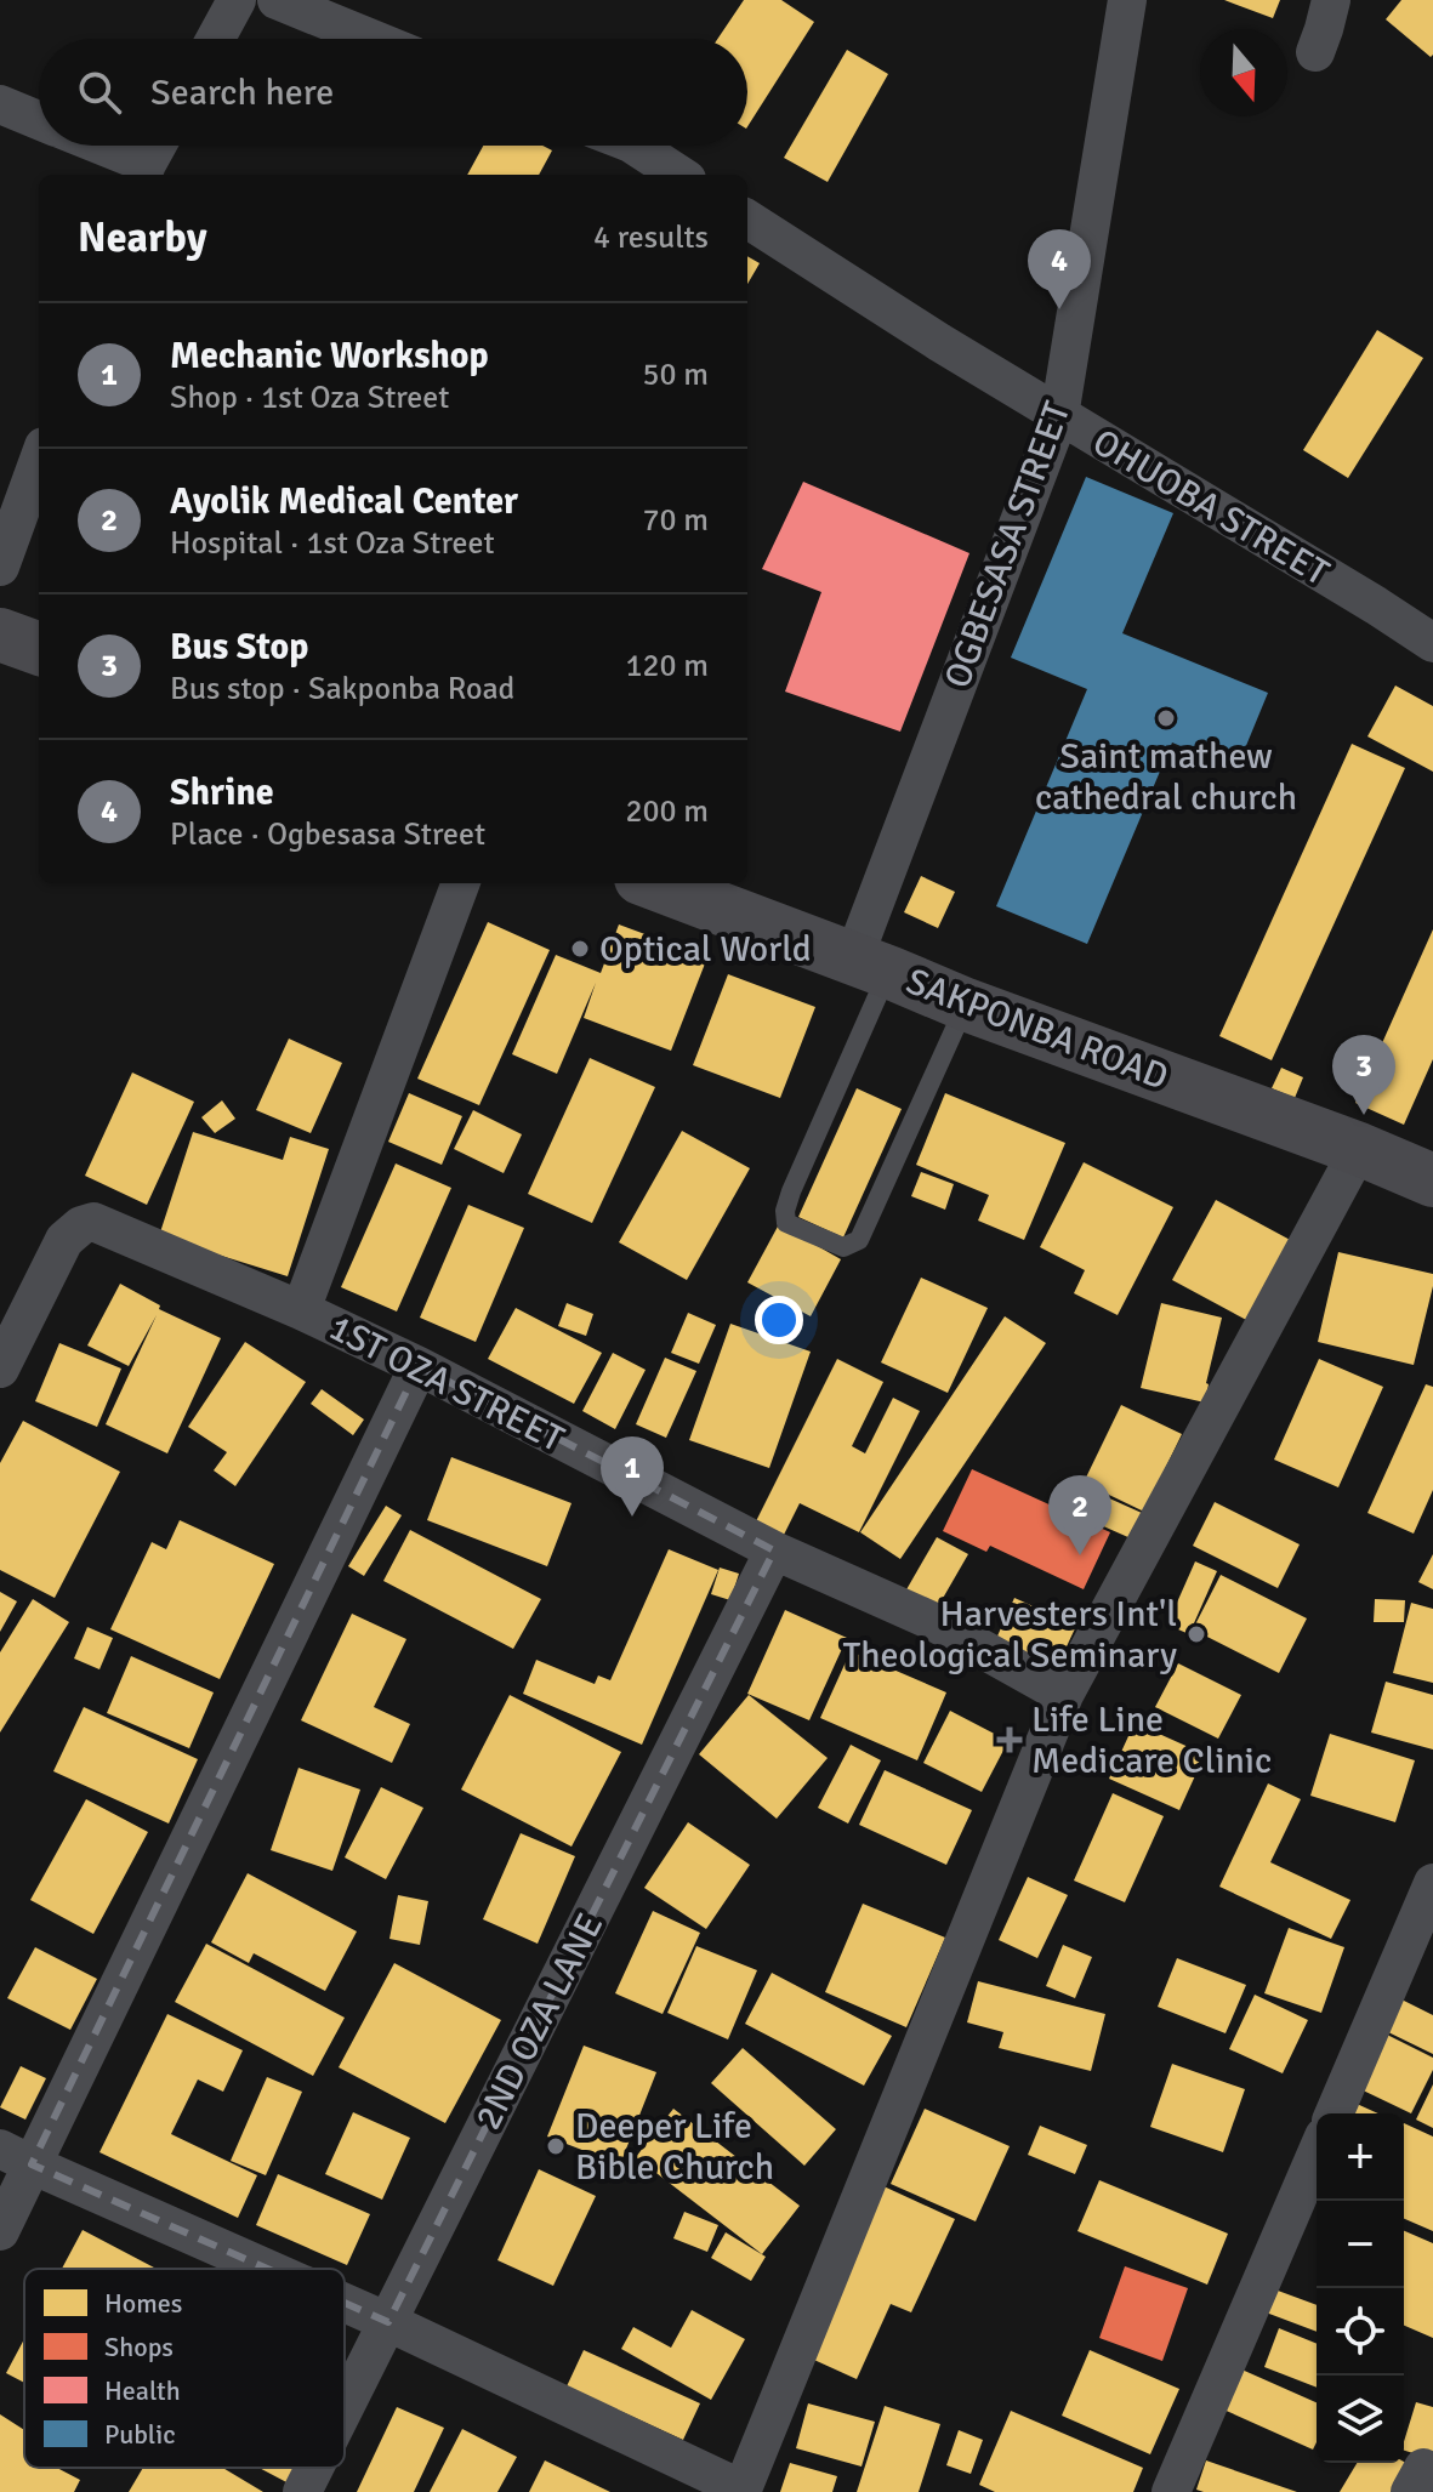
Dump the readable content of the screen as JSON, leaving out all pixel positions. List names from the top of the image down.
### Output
{
  "streets": {
    "main road": ["SAKPONBA ROAD"],
    "street": [
      "OHUOBA STREET",
      "OGBESASA STREET",
      "1ST OZA STREET",
      "2ND OZA LANE"
    ]
  },
  "crossings": [
    ["OHUOBA STREET", "OGBESASA STREET"],
    ["OGBESASA STREET", "SAKPONBA ROAD"],
    ["1ST OZA STREET", "2ND OZA LANE"]
  ],
  "places": {
    "other": [
      "Saint mathew cathedral church",
      "Optical World",
      "Harvesters Int'l Theological Seminary",
      "Deeper Life Bible Church"
    ],
    "health": ["Life Line Medicare Clinic"]
  },
  "legend": [
    "Homes",
    "Shops",
    "Health",
    "Public"
  ],
  "north": "bottom",
  "page": {
    "search": "Search here",
    "heading": ["Nearby", "4 results"],
    "pins": [
      "4",
      "3",
      "1",
      "2"
    ],
    "list": [
      {
        "mark": "1",
        "name": "Mechanic Workshop",
        "note": "Shop · 1st Oza Street",
        "value": "50 m"
      },
      {
        "mark": "2",
        "name": "Ayolik Medical Center",
        "note": "Hospital · 1st Oza Street",
        "value": "70 m"
      },
      {
        "mark": "3",
        "name": "Bus Stop",
        "note": "Bus stop · Sakponba Road",
        "value": "120 m"
      },
      {
        "mark": "4",
        "name": "Shrine",
        "note": "Place · Ogbesasa Street",
        "value": "200 m"
      }
    ],
    "map_buttons": ["+", "−"]
  }
}
